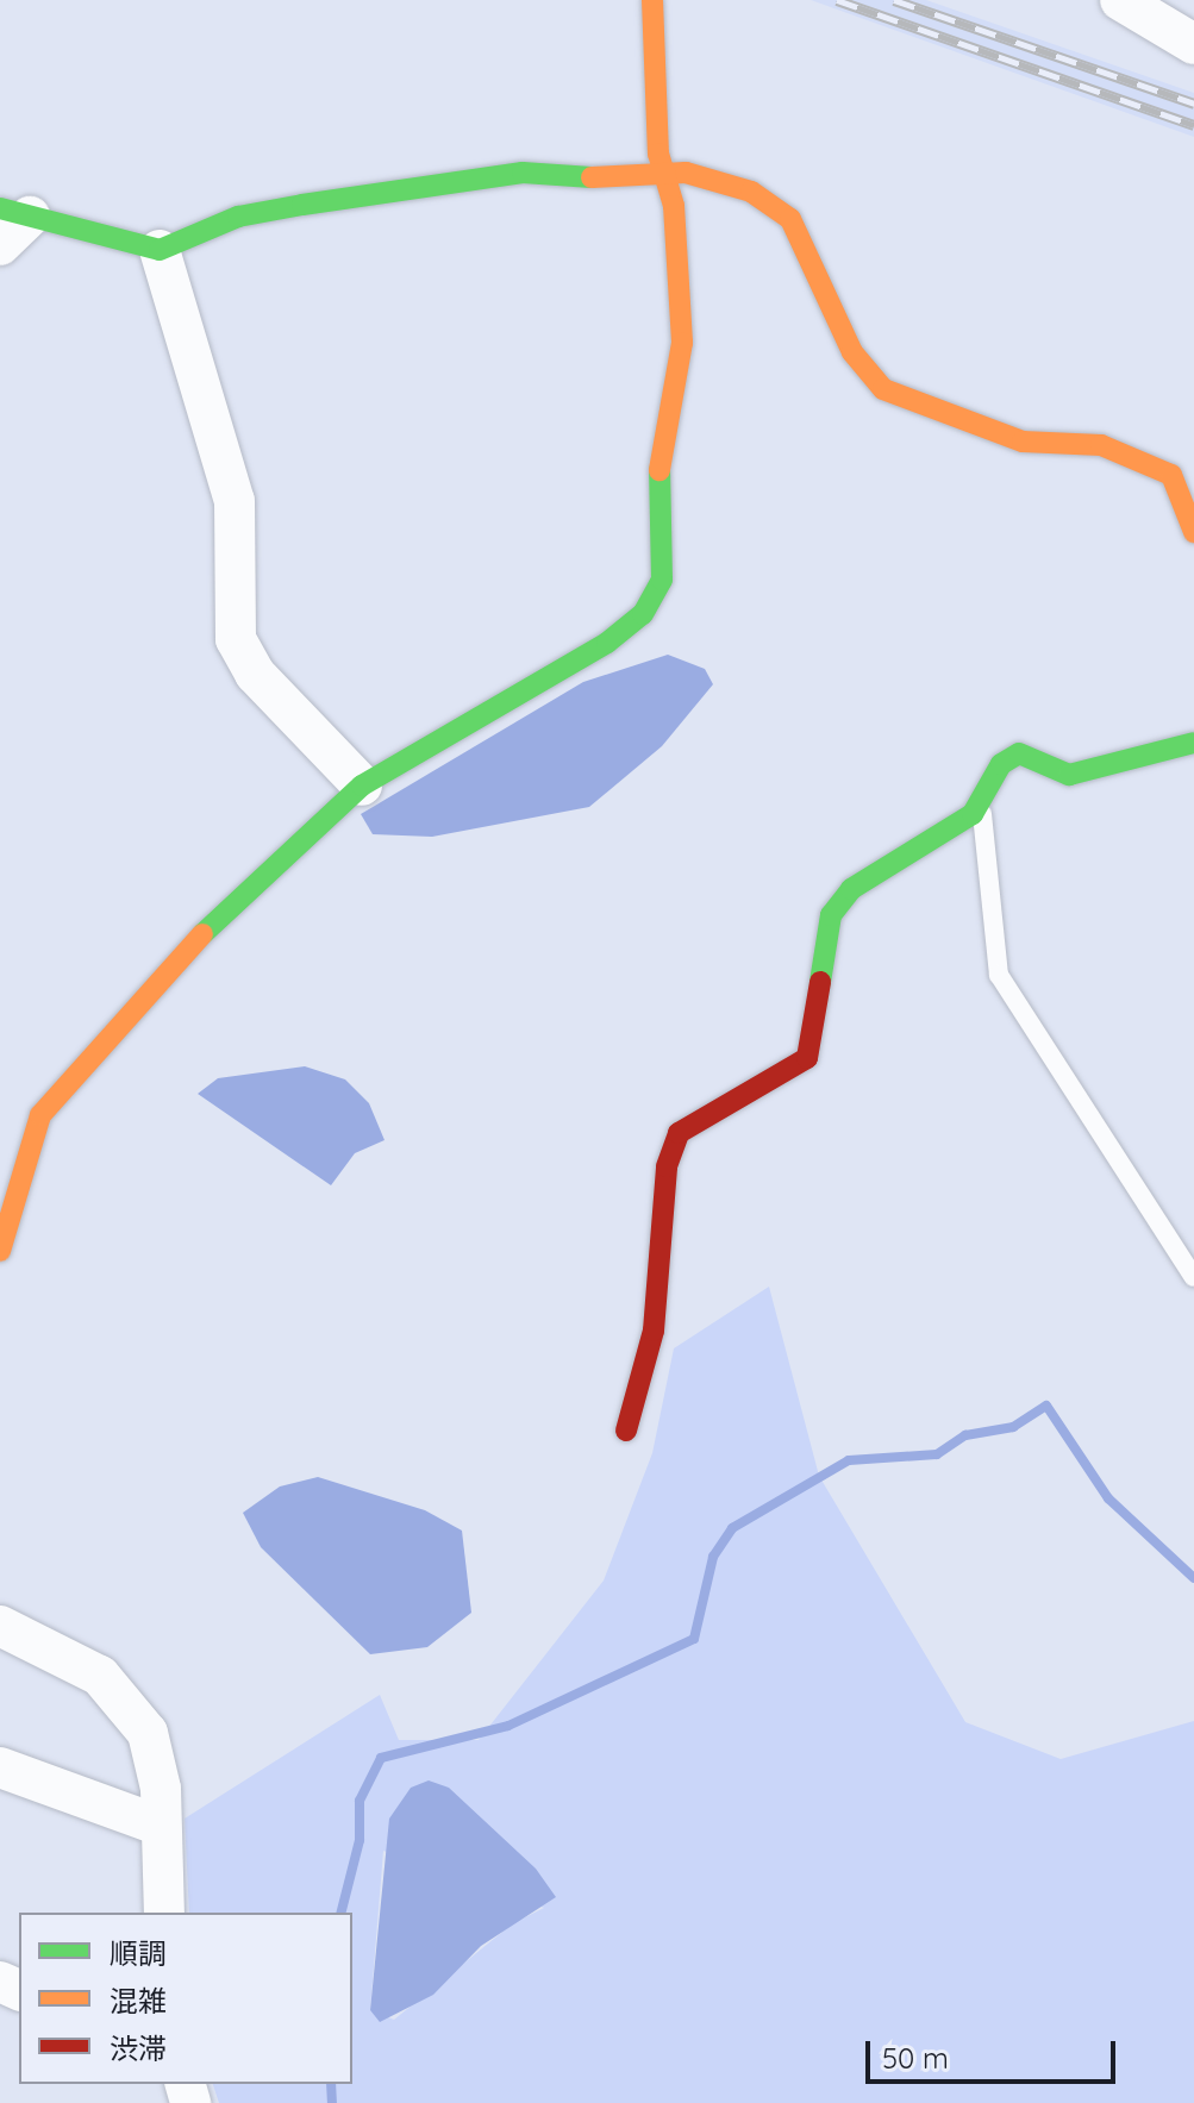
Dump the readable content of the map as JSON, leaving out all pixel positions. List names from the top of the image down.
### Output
{
  "legend": ["順調", "混雑", "渋滞"],
  "scale_bar": "50 m"
}
